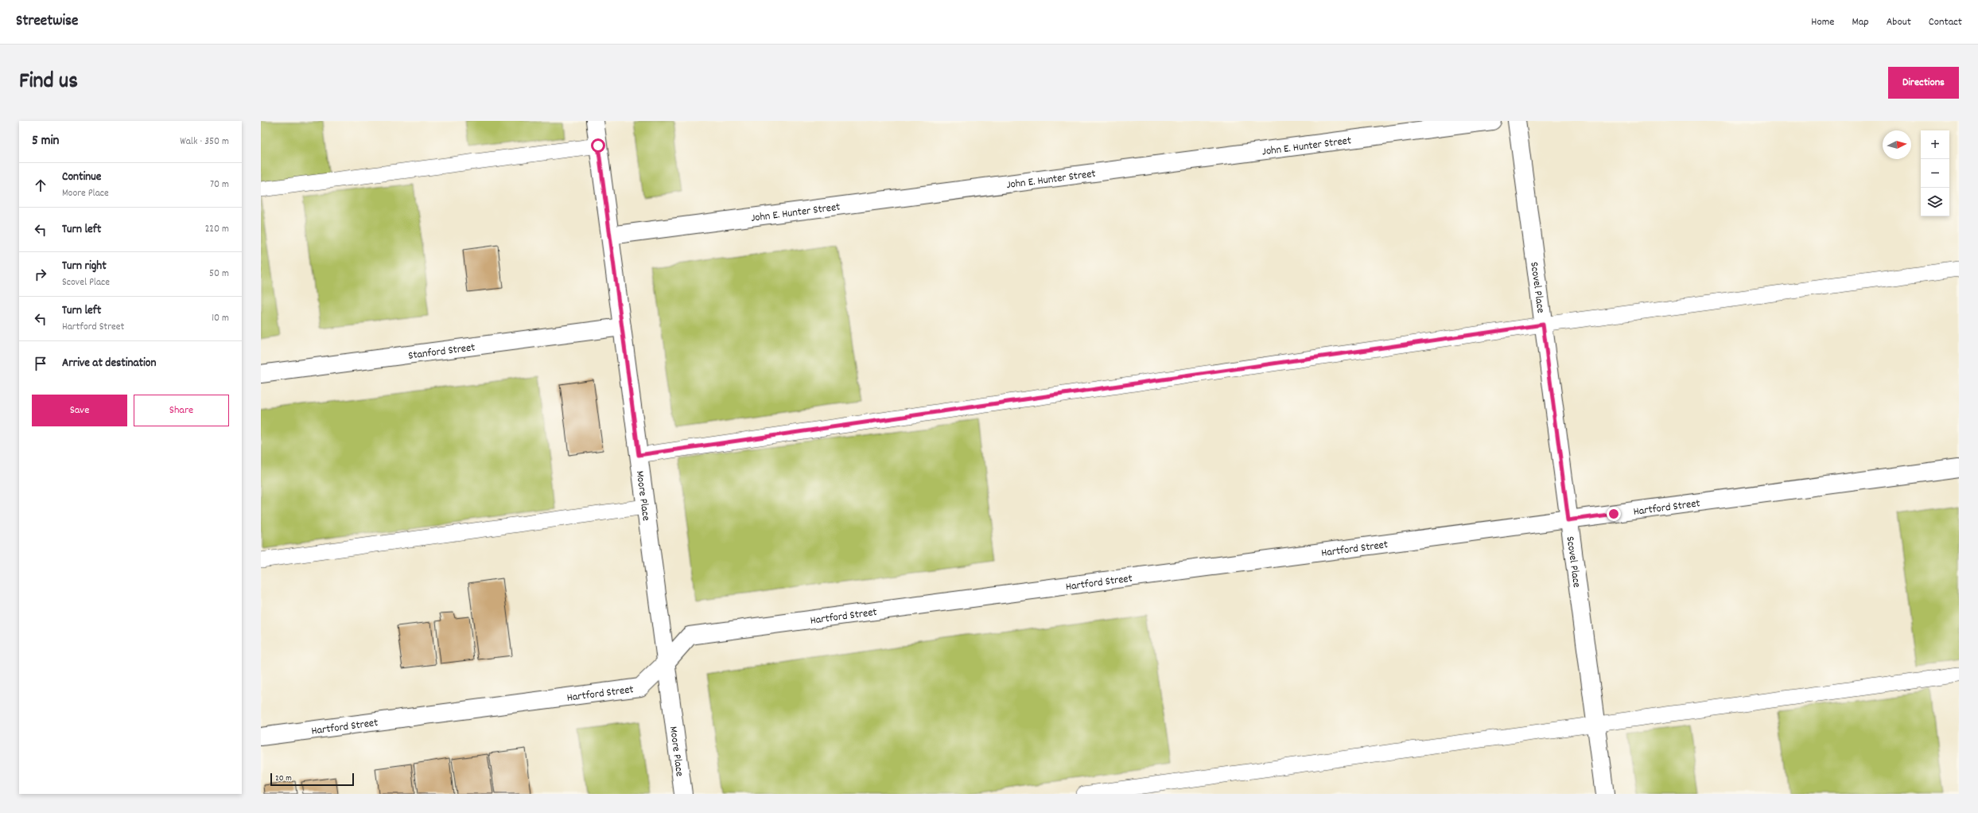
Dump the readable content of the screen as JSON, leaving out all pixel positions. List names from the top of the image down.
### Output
{
  "streets": {
    "street": [
      "John E. Hunter Street",
      "Scovel Place",
      "Stanford Street",
      "Moore Place",
      "Hartford Street"
    ]
  },
  "crossings": [
    ["John E. Hunter Street", "Moore Place"],
    ["Scovel Place", "Hartford Street"],
    ["Stanford Street", "Moore Place"],
    ["Moore Place", "Hartford Street"]
  ],
  "scale_bar": "20 m",
  "north": "right",
  "page": {
    "header": "Streetwise",
    "nav": [
      "Home",
      "Map",
      "About",
      "Contact"
    ],
    "title": "Find us",
    "buttons": [
      "Directions",
      ["Save", "Share"]
    ],
    "heading": ["5 min", "Walk · 350 m"],
    "map_buttons": ["+", "−"],
    "list": [
      ["Continue", "Moore Place", "70 m"],
      ["Turn left", "220 m"],
      ["Turn right", "Scovel Place", "50 m"],
      ["Turn left", "Hartford Street", "10 m"],
      "Arrive at destination"
    ],
    "scale": "20 m"
  }
}
